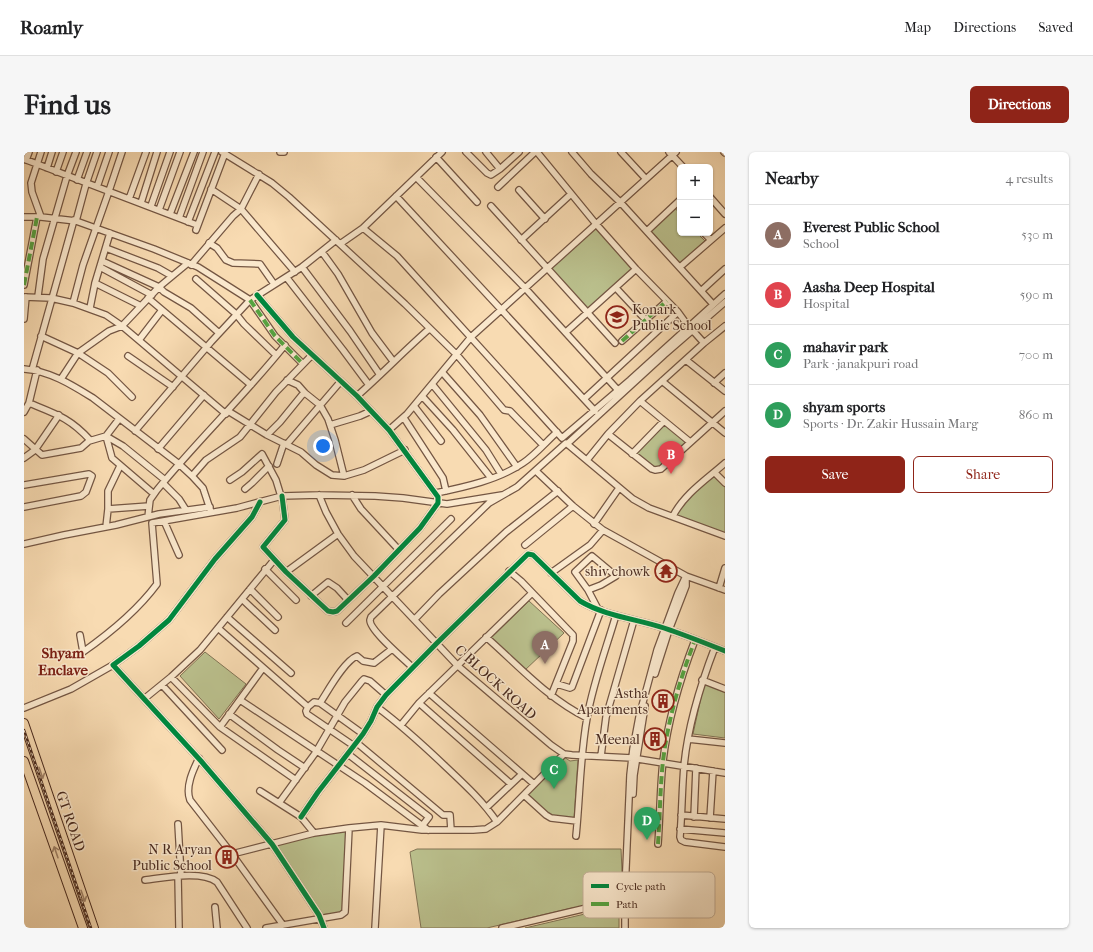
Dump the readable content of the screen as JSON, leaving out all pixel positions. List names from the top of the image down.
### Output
{
  "streets": {
    "highway": ["GT ROAD"],
    "street": ["C BLOCK ROAD"]
  },
  "districts": ["Shyam Enclave"],
  "places": {
    "school or university": ["Konark Public School"],
    "temple": ["shiv chowk"],
    "building": ["Astha Apartments", "Meenal", "N R Aryan Public School"]
  },
  "legend": ["Cycle path", "Path"],
  "page": {
    "header": "Roamly",
    "nav": ["Map", "Directions", "Saved"],
    "buttons": [
      "Directions",
      ["Save", "Share"]
    ],
    "title": "Find us",
    "heading": ["Nearby", "4 results"],
    "map_buttons": ["+", "−"],
    "list": [
      {
        "mark": "A",
        "name": "Everest Public School",
        "note": "School",
        "value": "530 m"
      },
      {
        "mark": "B",
        "name": "Aasha Deep Hospital",
        "note": "Hospital",
        "value": "590 m"
      },
      {
        "mark": "C",
        "name": "mahavir park",
        "note": "Park · janakpuri road",
        "value": "700 m"
      },
      {
        "mark": "D",
        "name": "shyam sports",
        "note": "Sports · Dr. Zakir Hussain Marg",
        "value": "860 m"
      }
    ],
    "pins": [
      "B",
      "A",
      "C",
      "D"
    ]
  }
}
